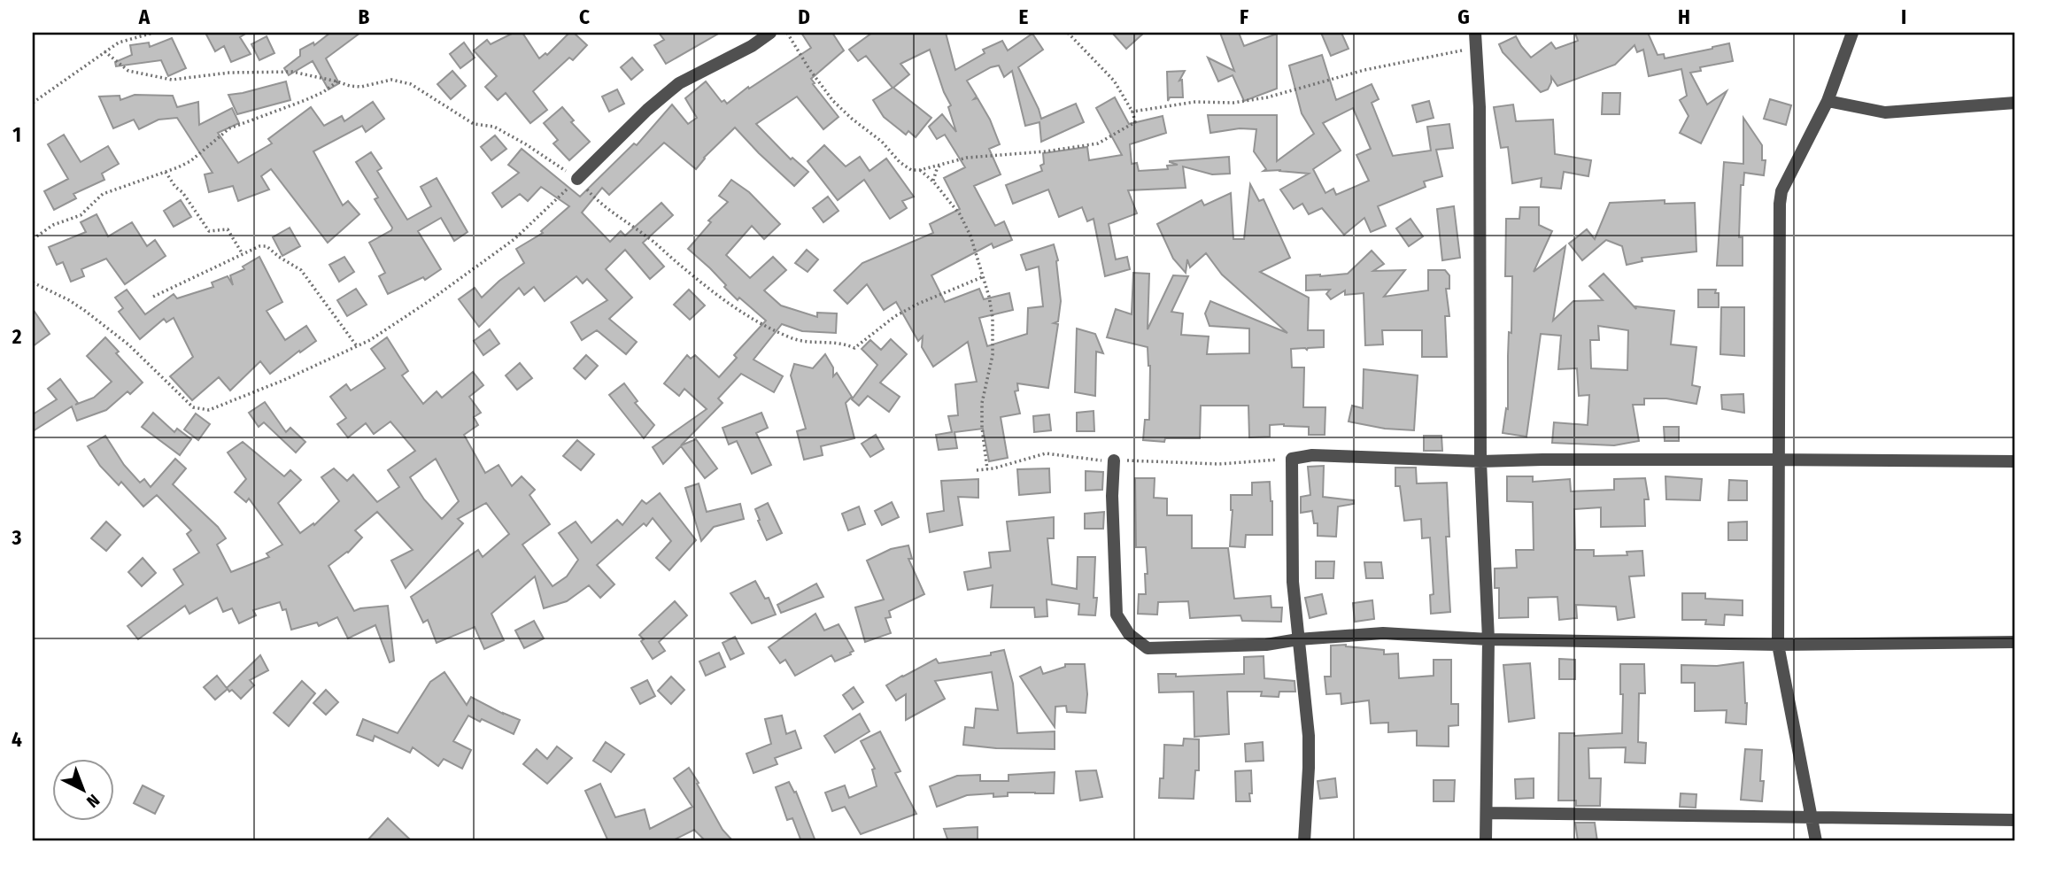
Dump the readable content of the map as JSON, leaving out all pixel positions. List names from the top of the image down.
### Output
{
  "north": "bottom right",
  "grid": {
    "columns": [
      "A",
      "B",
      "C",
      "D",
      "E",
      "F",
      "G",
      "H",
      "I"
    ],
    "rows": [
      "1",
      "2",
      "3",
      "4"
    ]
  }
}
